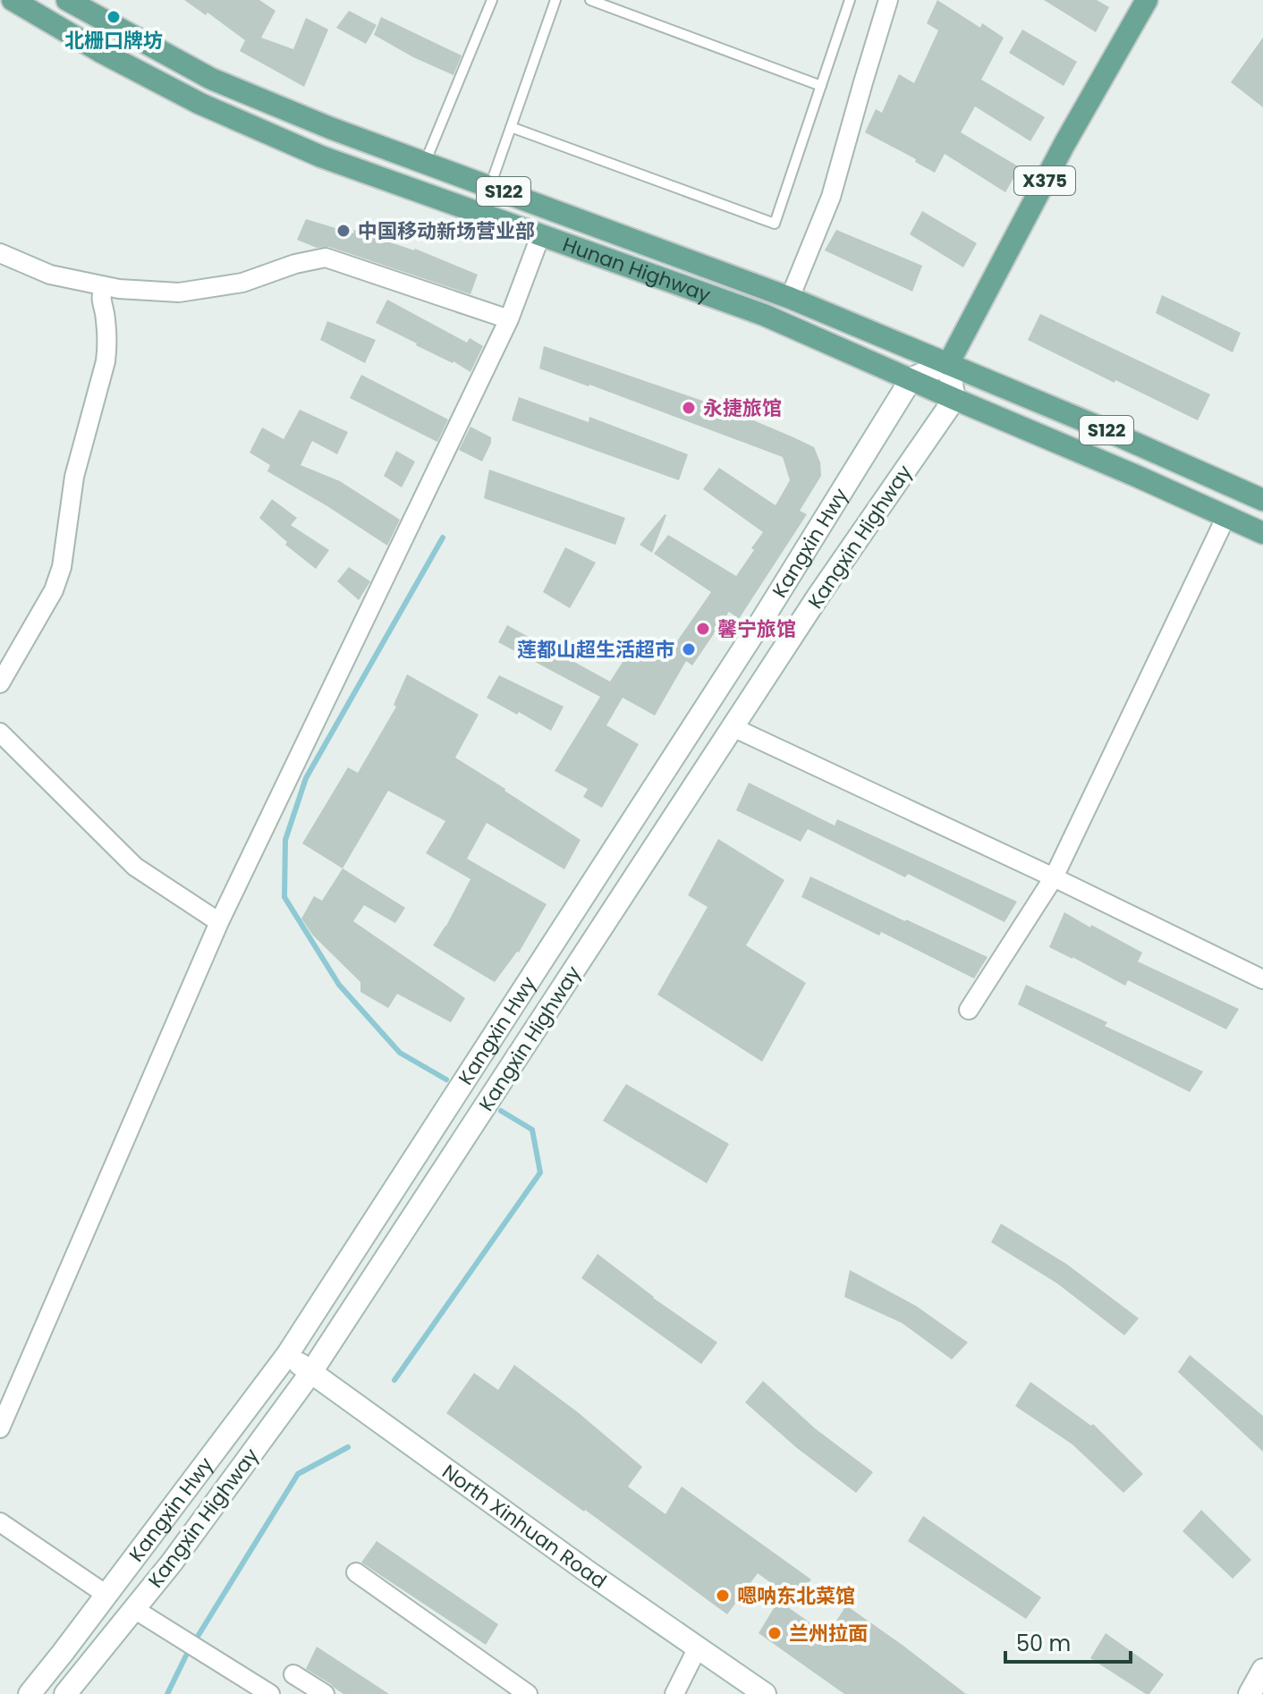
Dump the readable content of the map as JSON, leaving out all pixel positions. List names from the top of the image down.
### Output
{
  "streets": {
    "main road": [
      "X375",
      "S122",
      "Hunan Highway",
      "Kangxin Highway",
      "Kangxin Hwy",
      "North Xinhuan Road"
    ]
  },
  "crossings": [
    ["X375", "Hunan Highway"],
    ["Hunan Highway", "Kangxin Highway"],
    ["Hunan Highway", "Kangxin Hwy"],
    ["Kangxin Highway", "North Xinhuan Road"],
    ["Kangxin Hwy", "North Xinhuan Road"]
  ],
  "places": [
    "北栅口牌坊",
    "中国移动新场营业部",
    "永捷旅馆",
    "馨宁旅馆",
    "莲都山超生活超市",
    "嗯呐东北菜馆",
    "兰州拉面"
  ],
  "scale_bar": "50 m"
}
